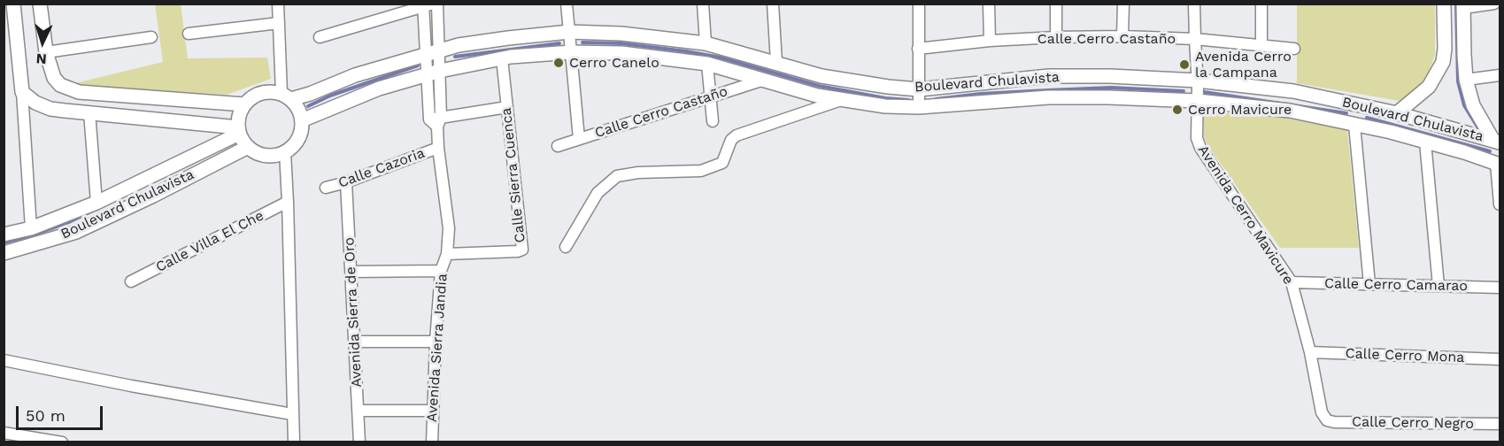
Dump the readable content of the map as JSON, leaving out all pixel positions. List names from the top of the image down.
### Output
{
  "streets": {
    "street": [
      "Calle Cerro Castaño",
      "Boulevard Chulavista",
      "Calle Cazoria",
      "Calle Sierra Cuenca",
      "Avenida Cerro Mavicure",
      "Calle Villa El Che",
      "Calle Cerro Camarao",
      "Avenida Sierra de Oro",
      "Avenida Sierra Jandia",
      "Calle Cerro Mona",
      "Calle Cerro Negro"
    ]
  },
  "crossings": [
    ["Calle Cerro Castaño", "Boulevard Chulavista"],
    ["Calle Cerro Castaño", "Avenida Cerro Mavicure"],
    ["Boulevard Chulavista", "Calle Sierra Cuenca"],
    ["Boulevard Chulavista", "Avenida Cerro Mavicure"],
    ["Calle Cazoria", "Avenida Sierra de Oro"],
    ["Calle Cazoria", "Avenida Sierra Jandia"],
    ["Calle Sierra Cuenca", "Avenida Sierra Jandia"],
    ["Avenida Cerro Mavicure", "Calle Cerro Camarao"],
    ["Avenida Cerro Mavicure", "Calle Cerro Mona"],
    ["Avenida Cerro Mavicure", "Calle Cerro Negro"]
  ],
  "places": ["Cerro Canelo", "Avenida Cerro la Campana", "Cerro Mavicure"],
  "scale_bar": "50 m",
  "north": "bottom"
}
